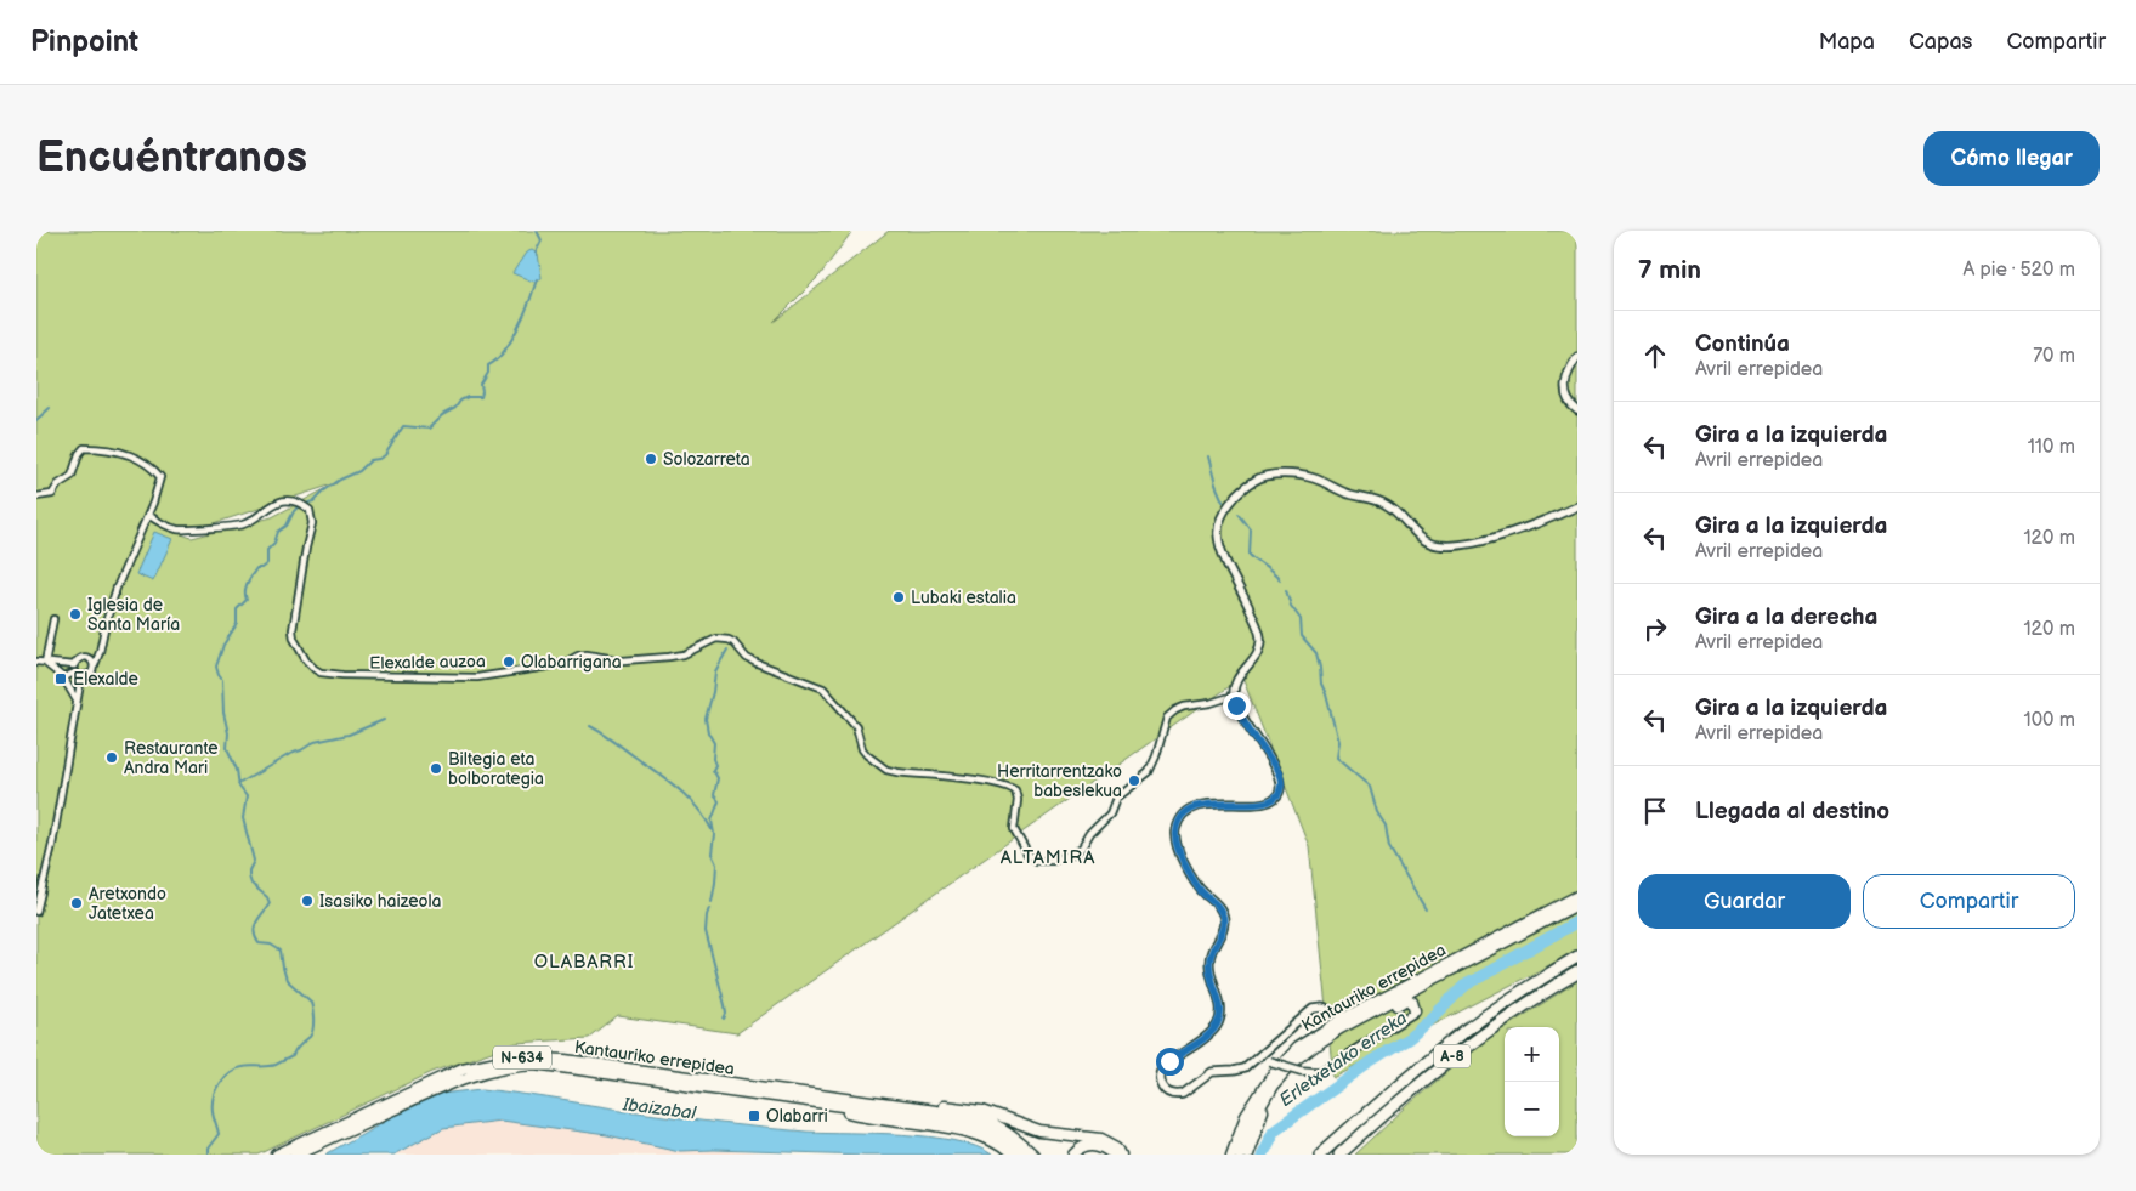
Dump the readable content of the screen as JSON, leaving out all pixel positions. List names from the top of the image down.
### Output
{
  "streets": {
    "highway": ["Kantauriko errepidea", "A-8", "N-634"],
    "street": ["Elexalde auzoa"]
  },
  "districts": ["ALTAMIRA", "OLABARRI"],
  "water": ["Erletxetako erreka", "Ibaizabal"],
  "places": {
    "other": [
      "Solozarreta",
      "Lubaki estalia",
      "Iglesia de Santa María",
      "Olabarrigana",
      "Restaurante Andra Mari",
      "Biltegia eta bolborategia",
      "Herritarrentzako babeslekua",
      "Isasiko haizeola",
      "Aretxondo Jatetxea"
    ],
    "transit": ["Elexalde", "Olabarri"]
  },
  "page": {
    "header": "Pinpoint",
    "nav": ["Mapa", "Capas", "Compartir"],
    "buttons": [
      "Cómo llegar",
      ["Guardar", "Compartir"]
    ],
    "title": "Encuéntranos",
    "heading": ["7 min", "A pie · 520 m"],
    "list": [
      ["Continúa", "Avril errepidea", "70 m"],
      ["Gira a la izquierda", "Avril errepidea", "110 m"],
      ["Gira a la izquierda", "Avril errepidea", "120 m"],
      ["Gira a la derecha", "Avril errepidea", "120 m"],
      ["Gira a la izquierda", "Avril errepidea", "100 m"],
      "Llegada al destino"
    ],
    "map_buttons": ["+", "−"]
  }
}
